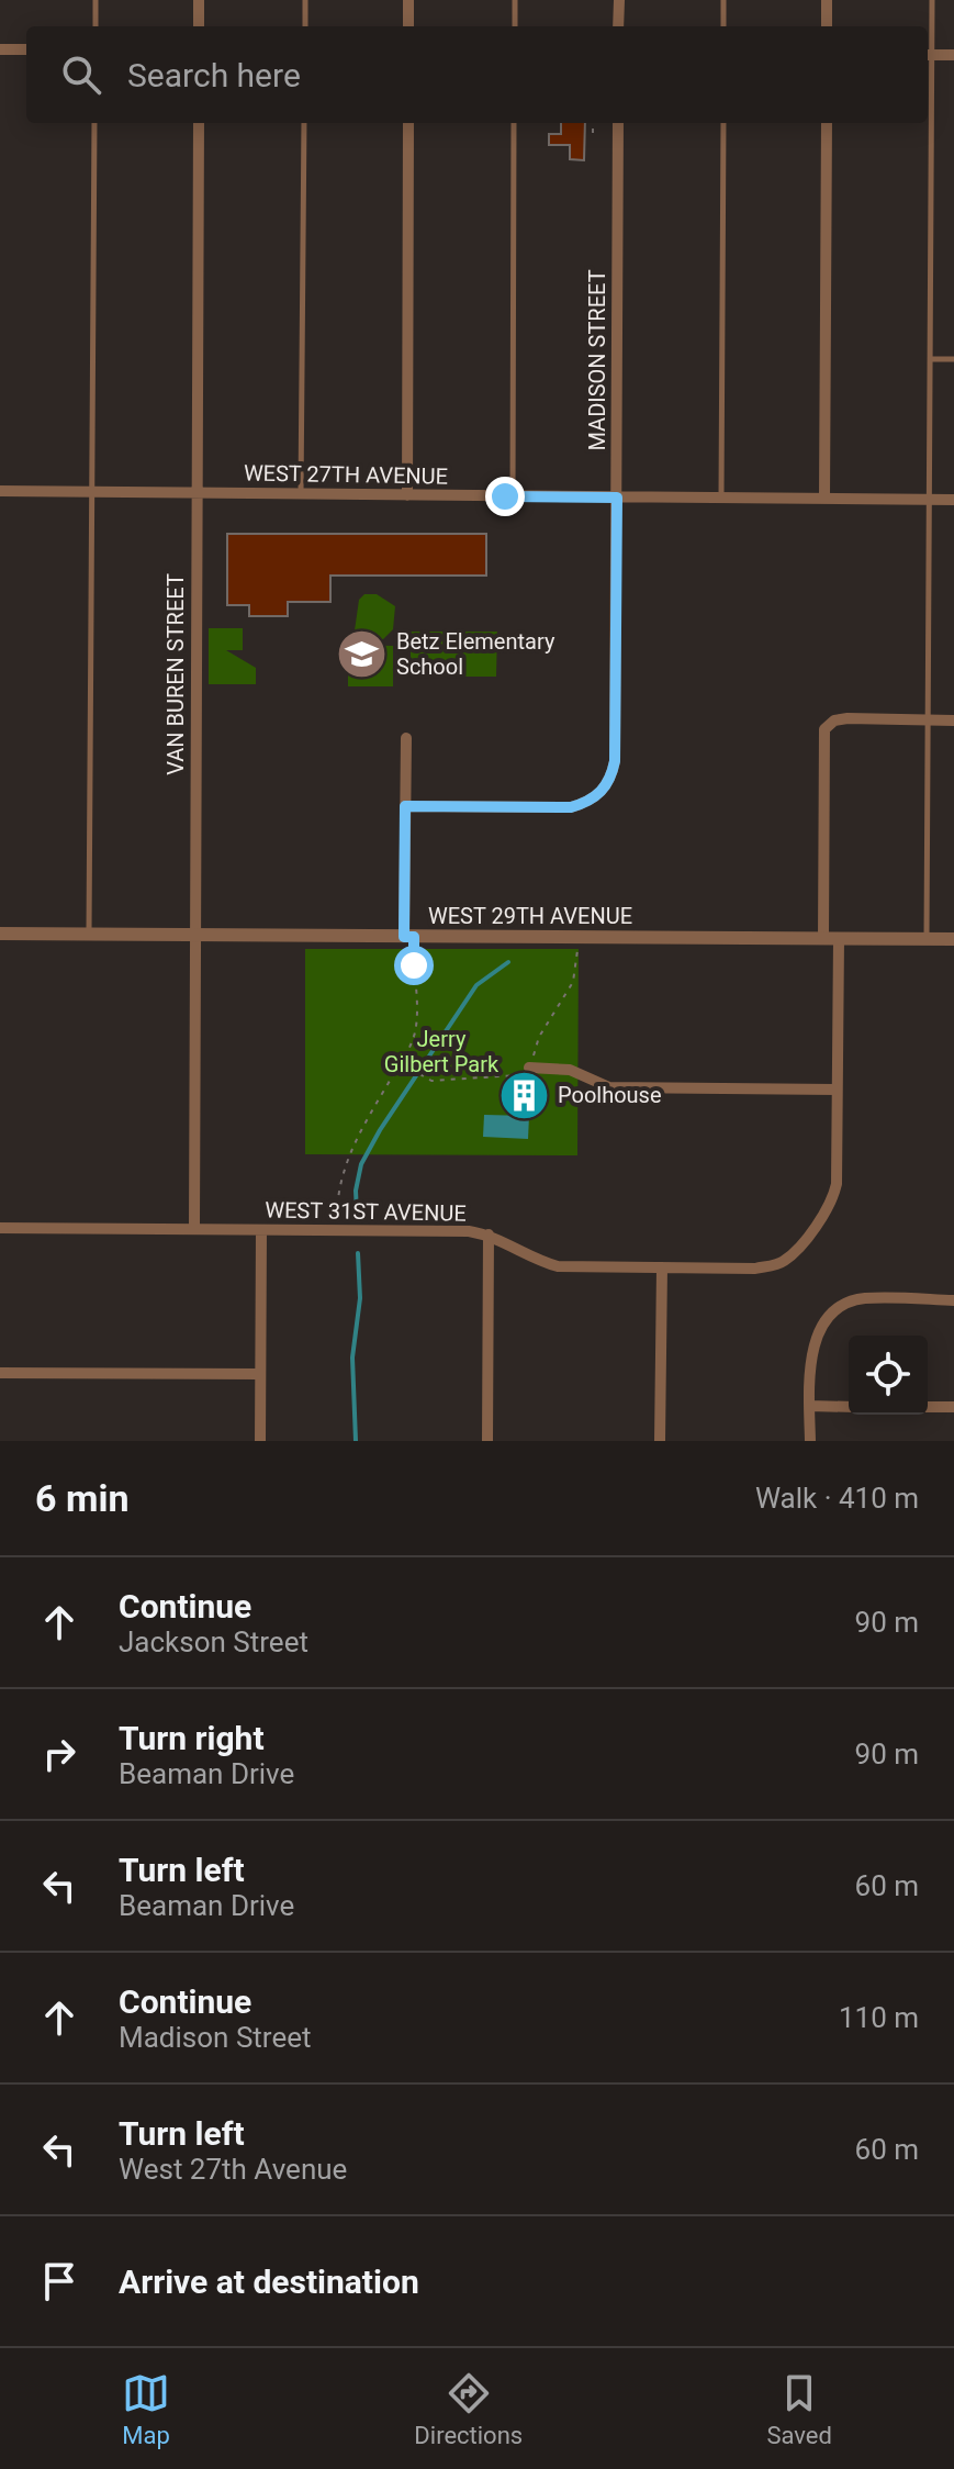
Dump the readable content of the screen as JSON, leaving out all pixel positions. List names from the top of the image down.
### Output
{
  "streets": {
    "street": [
      "MADISON STREET",
      "WEST 27TH AVENUE",
      "VAN BUREN STREET",
      "WEST 29TH AVENUE",
      "WEST 31ST AVENUE"
    ]
  },
  "crossings": [
    ["MADISON STREET", "WEST 27TH AVENUE"],
    ["WEST 27TH AVENUE", "VAN BUREN STREET"],
    ["VAN BUREN STREET", "WEST 29TH AVENUE"],
    ["VAN BUREN STREET", "WEST 31ST AVENUE"],
    ["WEST 29TH AVENUE", "WEST 31ST AVENUE"]
  ],
  "parks": ["Jerry Gilbert Park"],
  "places": {
    "school or university": ["Betz Elementary School"],
    "building": ["Poolhouse"]
  },
  "page": {
    "search": "Search here",
    "heading": ["6 min", "Walk · 410 m"],
    "list": [
      ["Continue", "Jackson Street", "90 m"],
      ["Turn right", "Beaman Drive", "90 m"],
      ["Turn left", "Beaman Drive", "60 m"],
      ["Continue", "Madison Street", "110 m"],
      ["Turn left", "West 27th Avenue", "60 m"],
      "Arrive at destination"
    ],
    "nav": ["Map", "Directions", "Saved"]
  }
}
